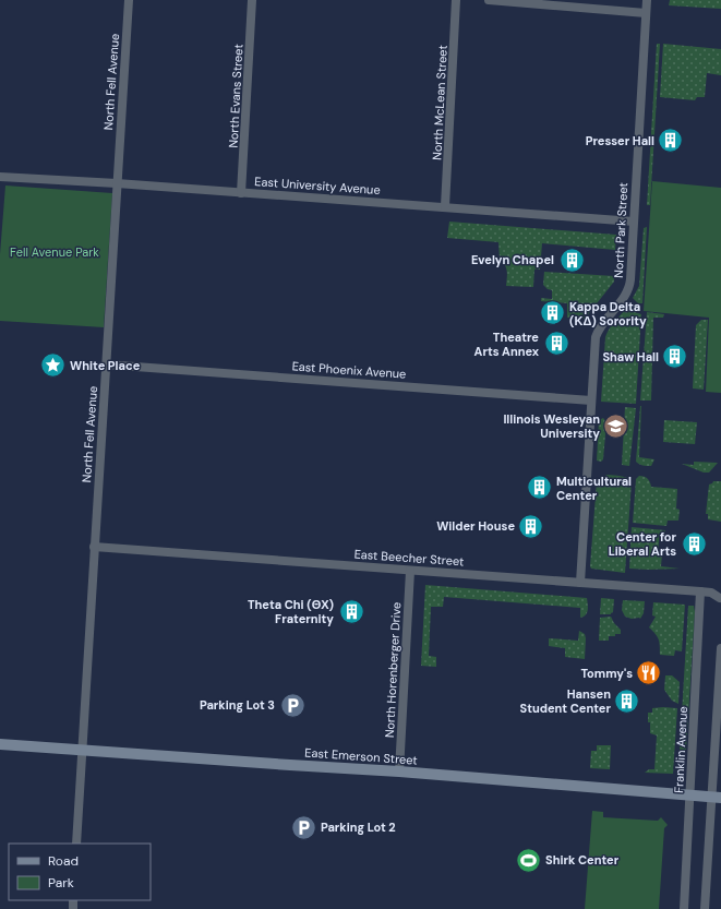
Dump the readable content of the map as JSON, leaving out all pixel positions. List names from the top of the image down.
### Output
{
  "streets": {
    "main road": ["East Emerson Street"],
    "street": [
      "North Fell Avenue",
      "North Evans Street",
      "North McLean Street",
      "East University Avenue",
      "North Park Street",
      "East Phoenix Avenue",
      "East Beecher Street",
      "North Horenberger Drive",
      "Franklin Avenue"
    ]
  },
  "crossings": [
    ["North Fell Avenue", "East University Avenue"],
    ["North Fell Avenue", "East Phoenix Avenue"],
    ["North Fell Avenue", "East Beecher Street"],
    ["North Fell Avenue", "East Emerson Street"],
    ["North Evans Street", "East University Avenue"],
    ["North McLean Street", "East University Avenue"],
    ["East University Avenue", "North Park Street"],
    ["North Park Street", "East Phoenix Avenue"],
    ["North Park Street", "East Beecher Street"],
    ["East Beecher Street", "North Horenberger Drive"],
    ["East Beecher Street", "Franklin Avenue"],
    ["North Horenberger Drive", "East Emerson Street"],
    ["Franklin Avenue", "East Emerson Street"]
  ],
  "parks": ["Fell Avenue Park"],
  "places": {
    "building": [
      "Presser Hall",
      "Evelyn Chapel",
      "Kappa Delta (ΚΔ) Sorority",
      "Theatre Arts Annex",
      "Shaw Hall",
      "Multicultural Center",
      "Wilder House",
      "Center for Liberal Arts",
      "Theta Chi (ΘΧ) Fraternity",
      "Hansen Student Center"
    ],
    "place": ["White Place"],
    "school or university": ["Illinois Wesleyan University"],
    "restaurant": ["Tommy's"],
    "parking": ["Parking Lot 3", "Parking Lot 2"],
    "sports": ["Shirk Center"]
  },
  "legend": ["Road", "Park"]
}
